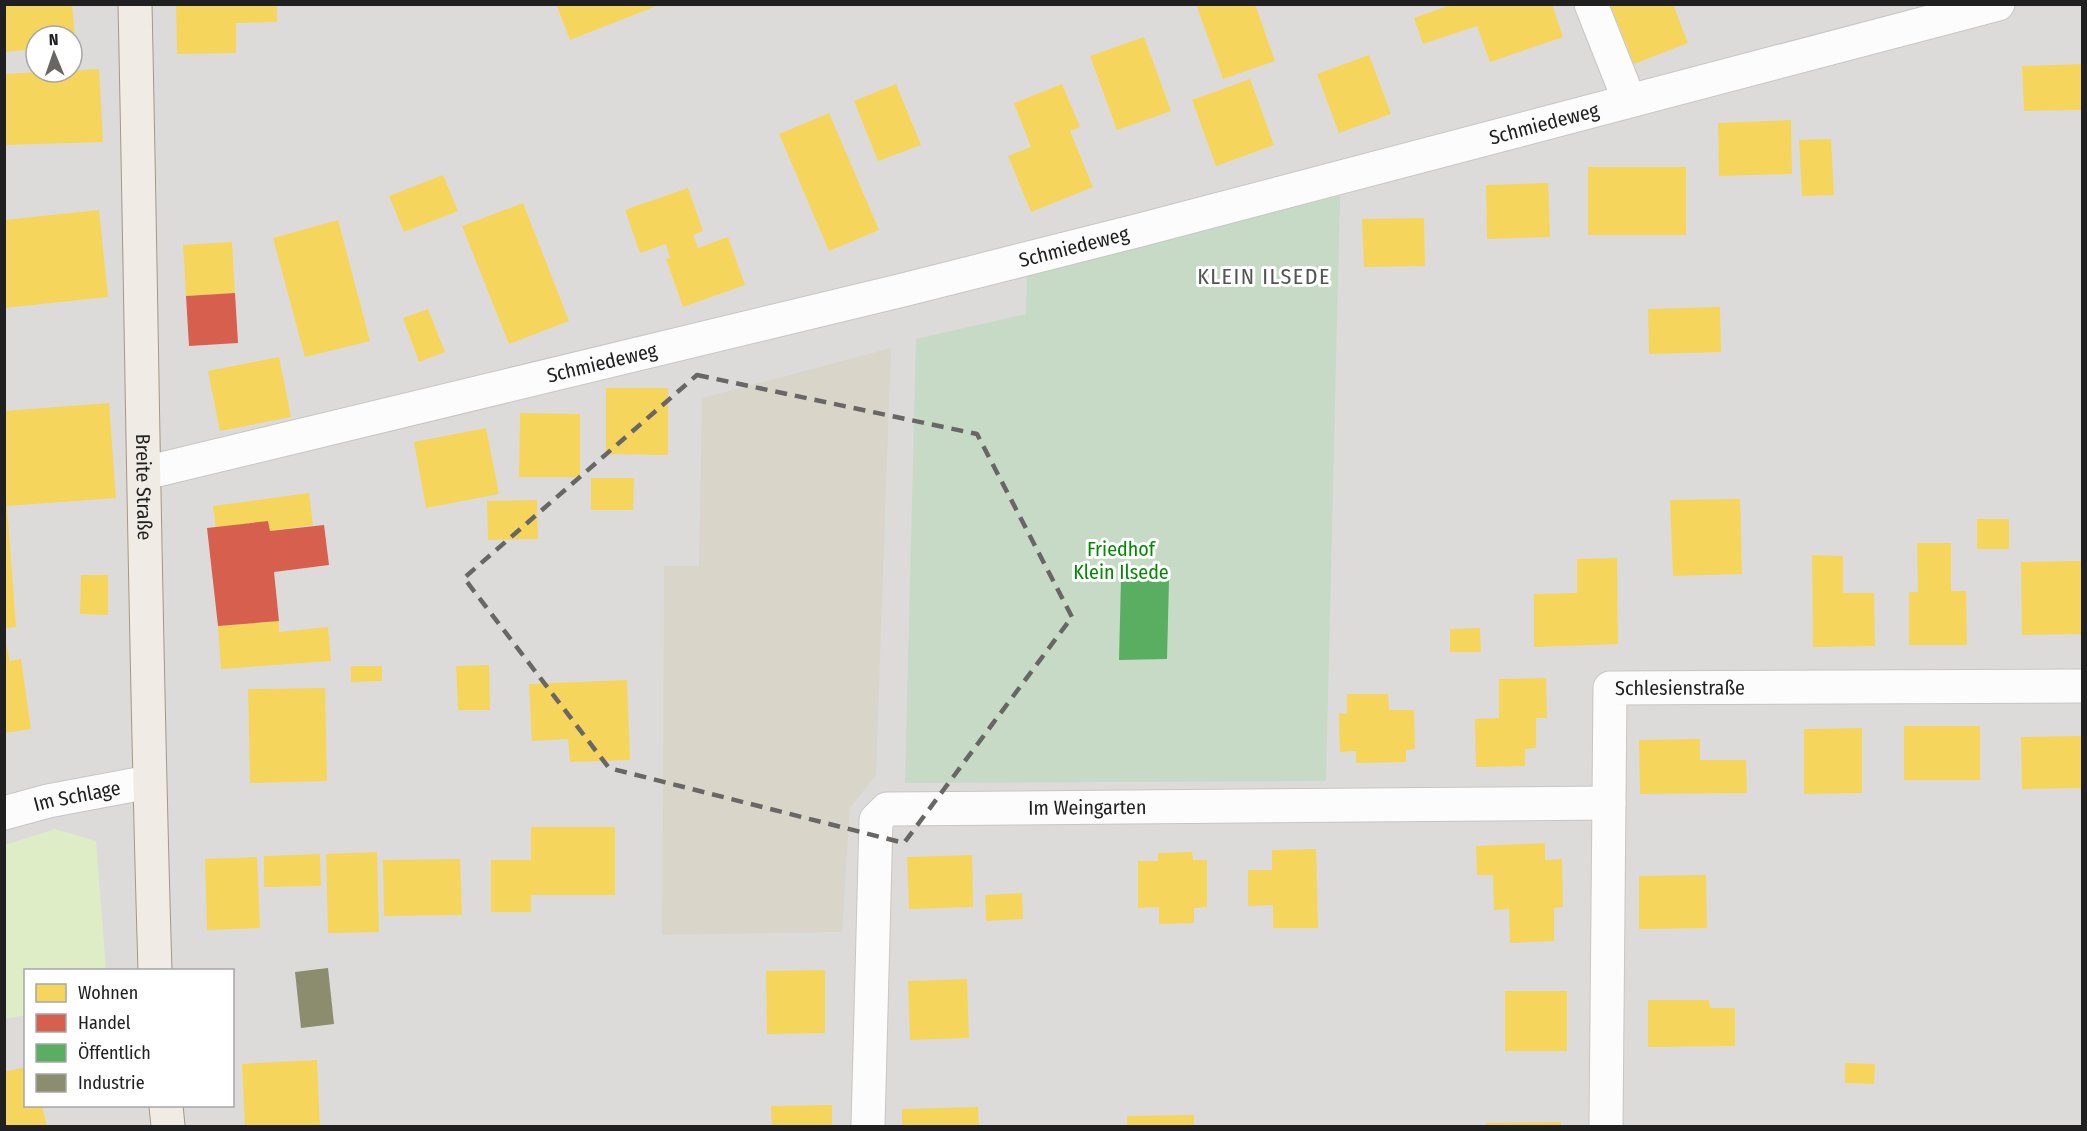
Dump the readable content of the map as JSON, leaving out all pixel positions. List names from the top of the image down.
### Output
{
  "streets": {
    "main road": ["Breite Straße"],
    "street": [
      "Schmiedeweg",
      "Schlesienstraße",
      "Im Schlage",
      "Im Weingarten"
    ]
  },
  "crossings": [
    ["Schmiedeweg", "Breite Straße"],
    ["Breite Straße", "Im Schlage"],
    ["Schlesienstraße", "Im Weingarten"]
  ],
  "districts": ["KLEIN ILSEDE"],
  "parks": ["Friedhof Klein Ilsede"],
  "legend": [
    "Wohnen",
    "Handel",
    "Öffentlich",
    "Industrie"
  ],
  "north": "top"
}
